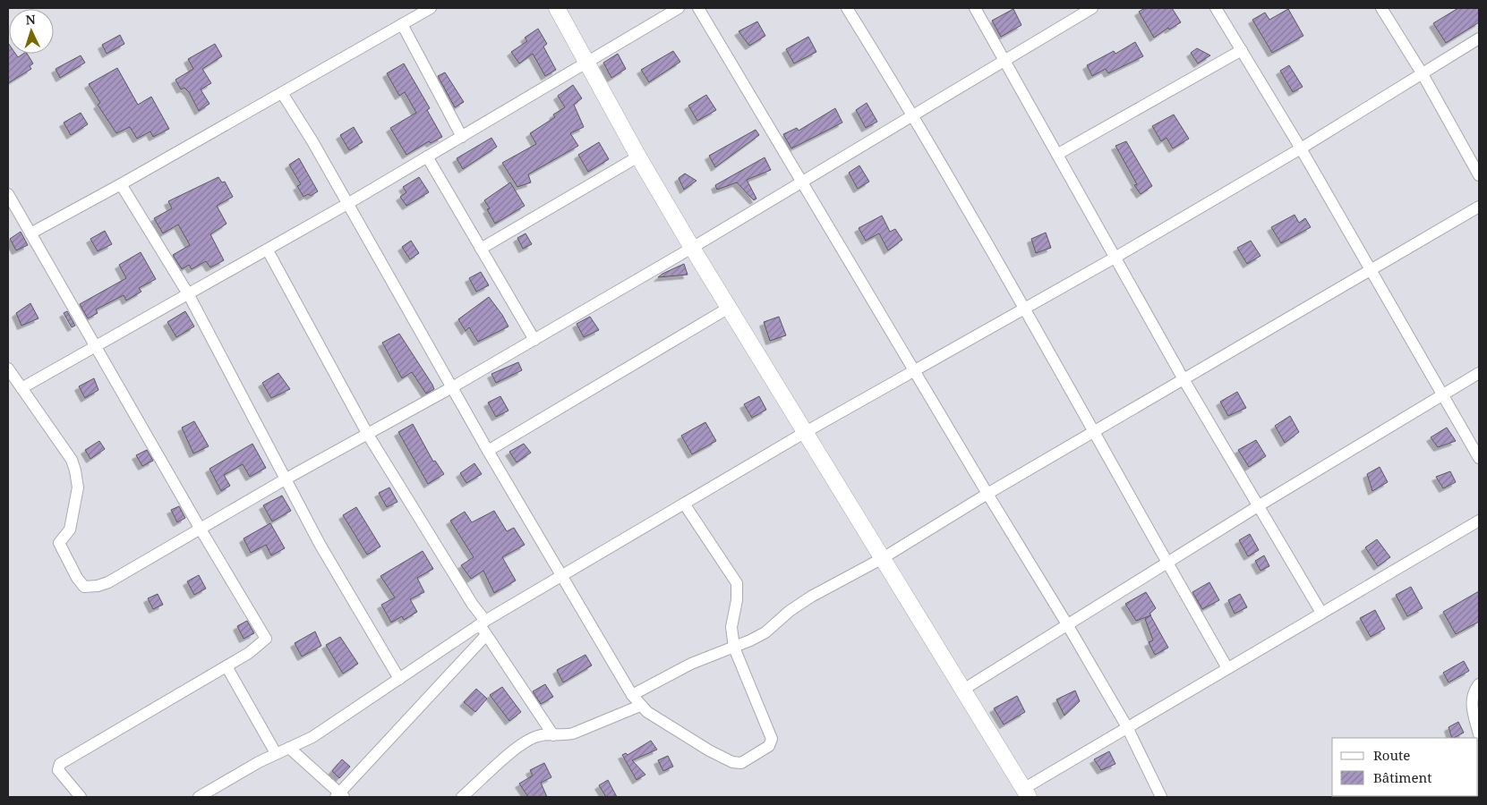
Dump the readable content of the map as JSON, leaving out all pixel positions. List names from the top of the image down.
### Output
{
  "legend": ["Route", "Bâtiment"],
  "north": "top"
}
